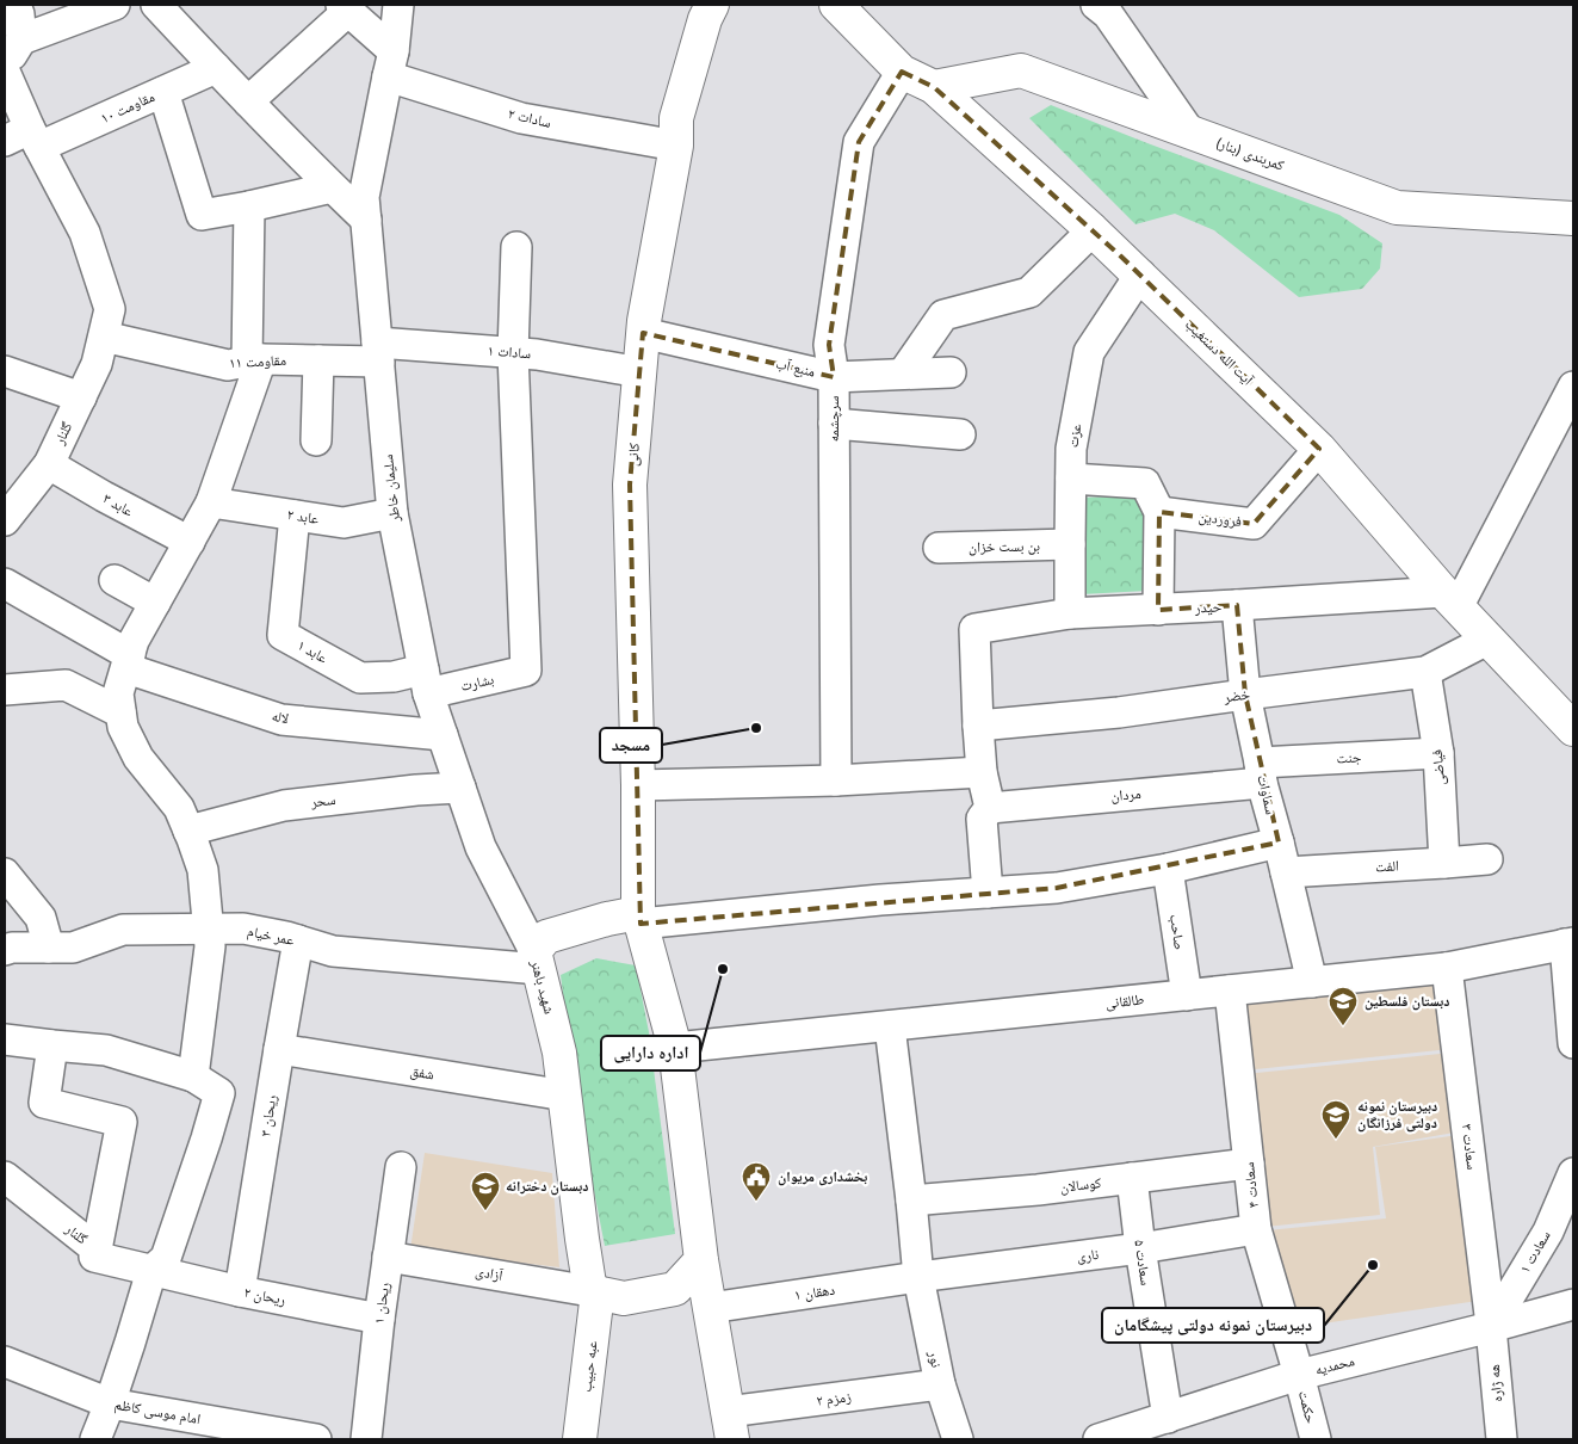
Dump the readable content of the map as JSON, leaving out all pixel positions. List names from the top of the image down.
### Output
{
  "streets": {
    "street": [
      "مقاومت ۱۰",
      "سادات ۲",
      "کمربندی (بنار)",
      "سادات ۱",
      "آیت الله دستغیب",
      "مقاومت ۱۱",
      "منبع آب",
      "سرچشمه",
      "گلنار",
      "عزت",
      "کانی",
      "سلیمان خاطر",
      "عابد ۳",
      "عابد ۲",
      "فروردین",
      "بن بست خزان",
      "حیدر",
      "عابد ۱",
      "بشارت",
      "خضر",
      "لاله",
      "جنت",
      "فیاضی",
      "مردان",
      "سماوات",
      "سحر",
      "الفت",
      "صاحب",
      "عمر خیام",
      "شهید باهنر",
      "طالقانی",
      "شفق",
      "ریحان ۳",
      "سعادت ۳",
      "کوسالان",
      "سعادت ۴",
      "سعادت ۱",
      "ناری",
      "سعادت ۵",
      "آزادی",
      "دهقان ۱",
      "ریحان ۲",
      "ریحان ۱",
      "نور",
      "محمدیه",
      "عبه حبیب",
      "هه ژاره",
      "زمزم ۲",
      "حکمت",
      "امام موسی کاظم"
    ]
  },
  "crossings": [
    ["مقاومت ۱۰", "گلنار"],
    ["سادات ۲", "کانی"],
    ["سادات ۲", "سلیمان خاطر"],
    ["کمربندی (بنار)", "آیت الله دستغیب"],
    ["سادات ۱", "مقاومت ۱۱"],
    ["سادات ۱", "کانی"],
    ["سادات ۱", "سلیمان خاطر"],
    ["سادات ۱", "بشارت"],
    ["آیت الله دستغیب", "سرچشمه"],
    ["آیت الله دستغیب", "عزت"],
    ["آیت الله دستغیب", "فروردین"],
    ["آیت الله دستغیب", "حیدر"],
    ["آیت الله دستغیب", "خضر"],
    ["مقاومت ۱۱", "گلنار"],
    ["مقاومت ۱۱", "سلیمان خاطر"],
    ["منبع آب", "سرچشمه"],
    ["منبع آب", "کانی"],
    ["گلنار", "عابد ۳"],
    ["گلنار", "ریحان ۲"],
    ["عزت", "بن بست خزان"],
    ["عزت", "حیدر"],
    ["کانی", "شهید باهنر"],
    ["سلیمان خاطر", "عابد ۲"],
    ["سلیمان خاطر", "عابد ۱"],
    ["سلیمان خاطر", "بشارت"],
    ["سلیمان خاطر", "لاله"],
    ["سلیمان خاطر", "سحر"],
    ["سلیمان خاطر", "عمر خیام"],
    ["سلیمان خاطر", "شهید باهنر"],
    ["عابد ۲", "عابد ۱"],
    ["حیدر", "خضر"],
    ["حیدر", "سماوات"],
    ["عابد ۱", "بشارت"],
    ["خضر", "فیاضی"],
    ["خضر", "سماوات"],
    ["جنت", "فیاضی"],
    ["جنت", "مردان"],
    ["جنت", "سماوات"],
    ["فیاضی", "الفت"],
    ["مردان", "سماوات"],
    ["سماوات", "الفت"],
    ["سماوات", "طالقانی"],
    ["صاحب", "طالقانی"],
    ["عمر خیام", "شهید باهنر"],
    ["عمر خیام", "ریحان ۳"],
    ["شهید باهنر", "شفق"],
    ["شهید باهنر", "آزادی"],
    ["شهید باهنر", "عبه حبیب"],
    ["طالقانی", "سعادت ۳"],
    ["طالقانی", "سعادت ۴"],
    ["طالقانی", "نور"],
    ["شفق", "ریحان ۳"],
    ["ریحان ۳", "ریحان ۲"],
    ["سعادت ۳", "سعادت ۱"],
    ["سعادت ۳", "محمدیه"],
    ["سعادت ۳", "هه ژاره"],
    ["کوسالان", "سعادت ۴"],
    ["کوسالان", "سعادت ۵"],
    ["کوسالان", "نور"],
    ["سعادت ۴", "ناری"],
    ["سعادت ۴", "محمدیه"],
    ["سعادت ۴", "حکمت"],
    ["سعادت ۱", "محمدیه"],
    ["سعادت ۱", "هه ژاره"],
    ["ناری", "سعادت ۵"],
    ["ناری", "دهقان ۱"],
    ["ناری", "نور"],
    ["سعادت ۵", "محمدیه"],
    ["آزادی", "ریحان ۱"],
    ["آزادی", "عبه حبیب"],
    ["دهقان ۱", "نور"],
    ["ریحان ۲", "ریحان ۱"],
    ["نور", "زمزم ۲"],
    ["محمدیه", "هه ژاره"],
    ["محمدیه", "حکمت"]
  ],
  "places": {
    "other": ["مسجد", "اداره دارایی", "دبیرستان نمونه دولتی پیشگامان"],
    "school or university": ["دبستان فلسطین", "دبیرستان نمونه دولتی فرزانگان", "دبستان دخترانه"],
    "public building": ["بخشداری مریوان"]
  }
}
